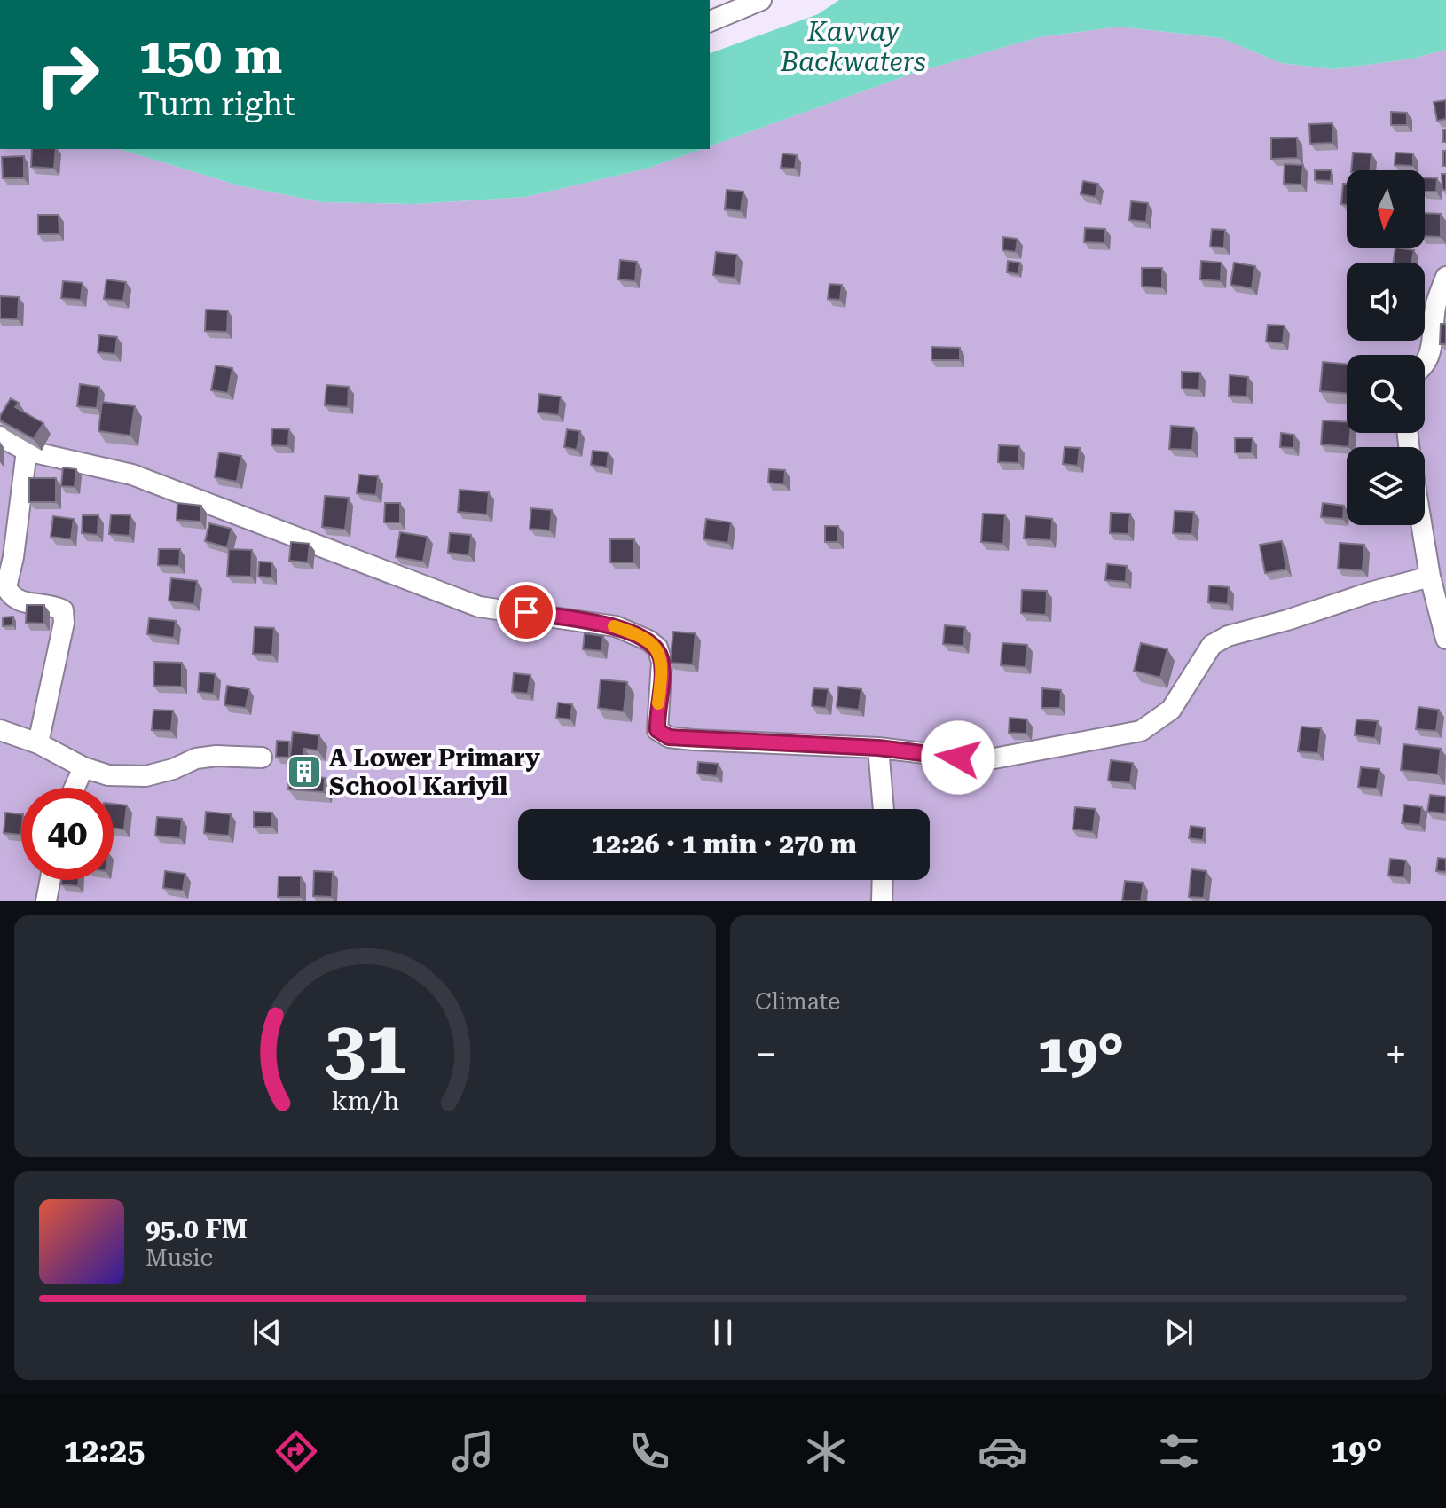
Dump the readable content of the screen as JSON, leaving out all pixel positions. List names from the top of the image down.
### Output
{
  "water": ["Kavvay Backwaters"],
  "places": {
    "building": ["A Lower Primary School Kariyil"]
  },
  "north": "bottom",
  "page": {
    "turn": ["150 m", "Turn right"],
    "limit": "40",
    "trip": "12:26 · 1 min · 270 m",
    "tile": "Climate",
    "heat": ["−", "19°", "+"],
    "song": ["95.0 FM", "Music"],
    "tabs": ["12:25", "19°"],
    "gauge": ["31", "km/h"]
  }
}
